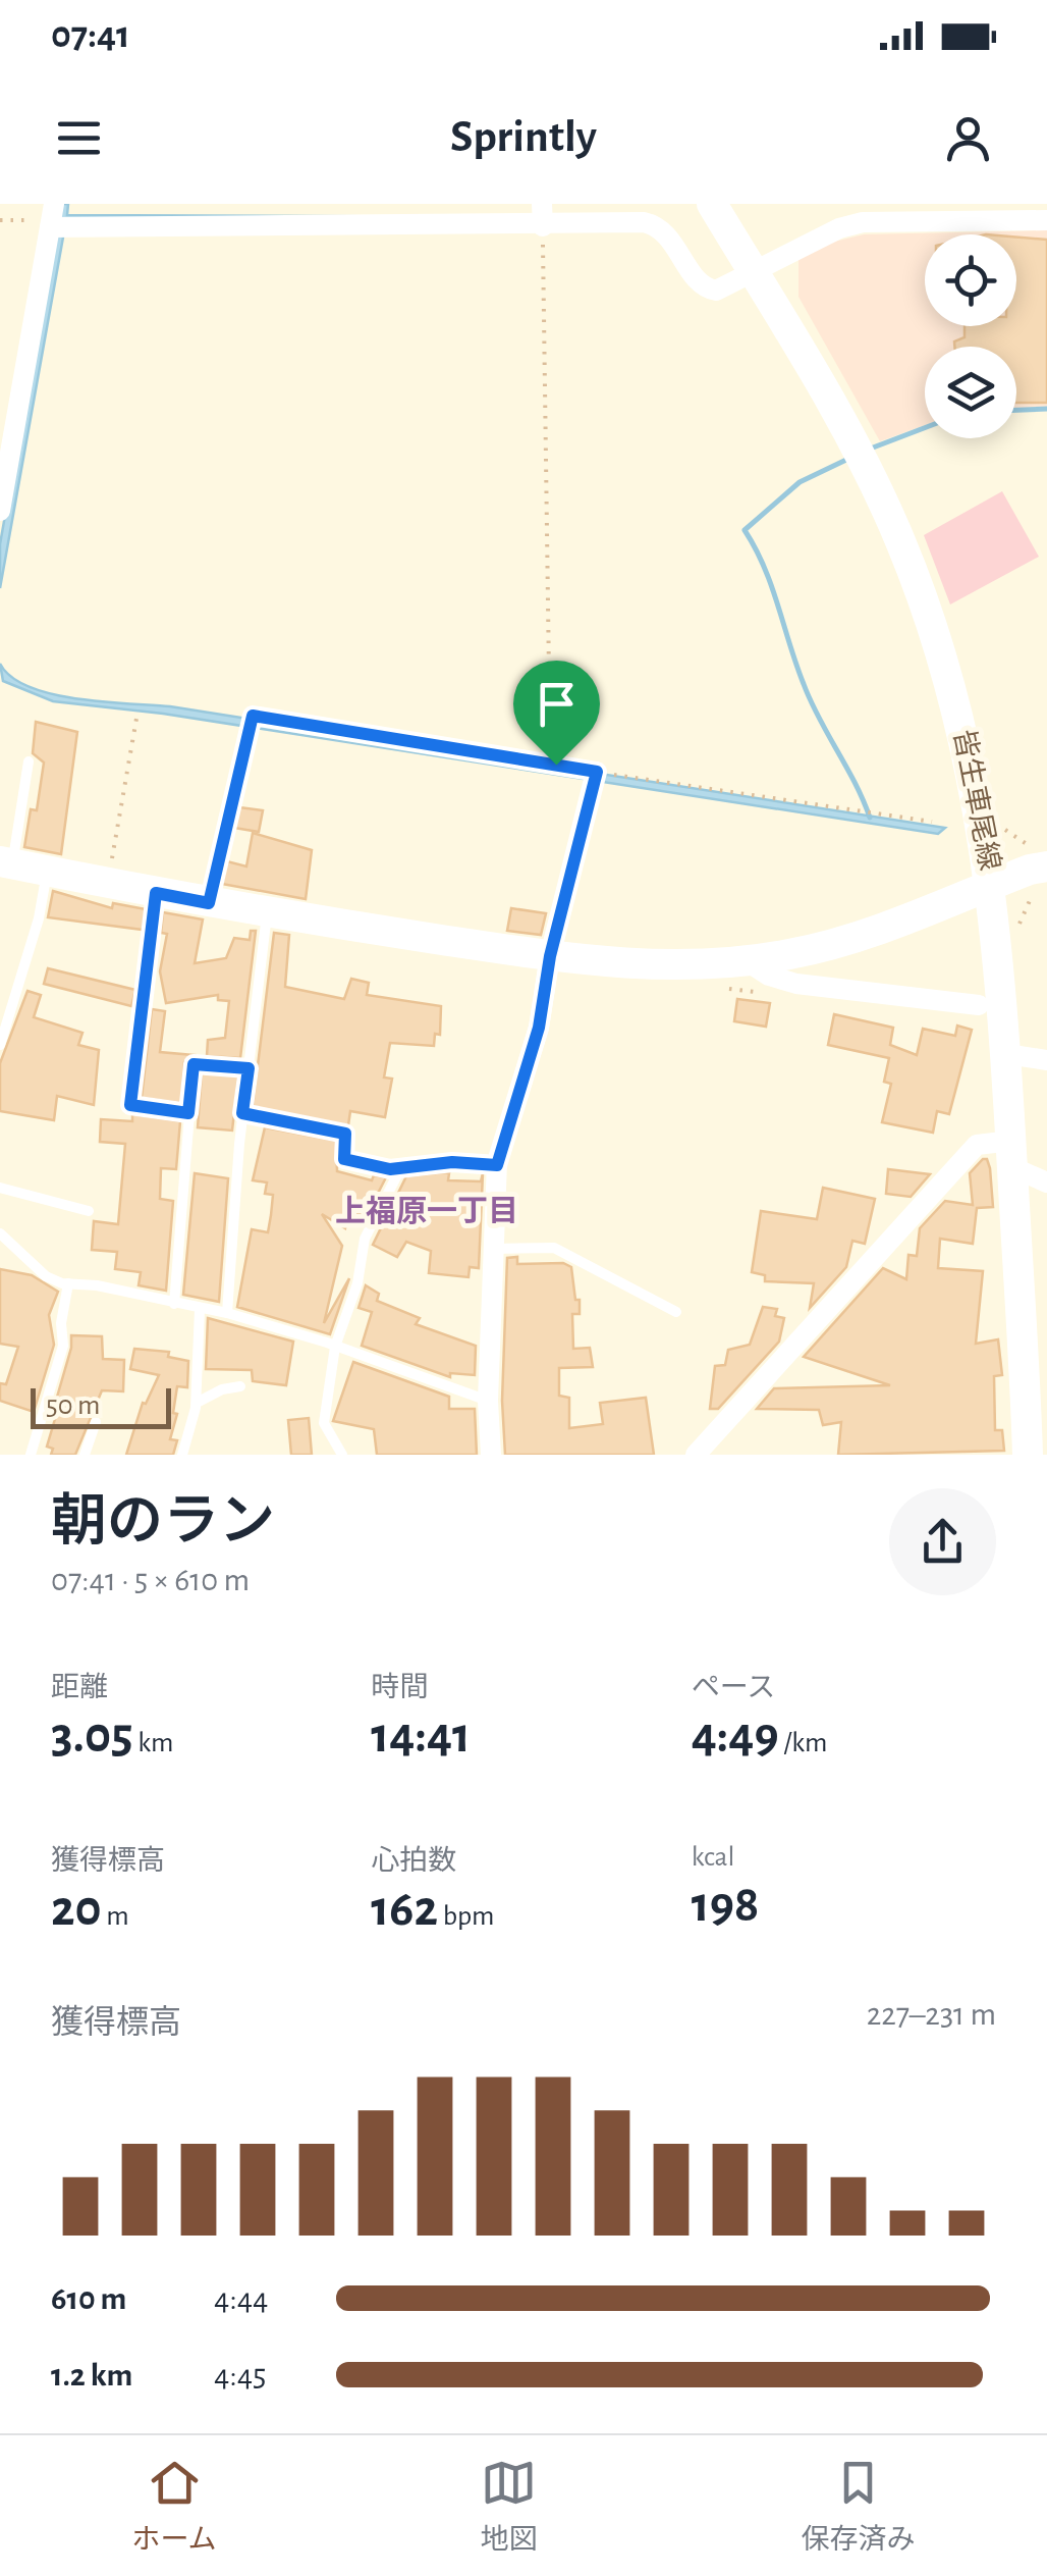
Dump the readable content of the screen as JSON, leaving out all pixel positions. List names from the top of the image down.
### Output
{
  "streets": {
    "main road": ["皆生車尾線"]
  },
  "districts": ["上福原一丁目"],
  "scale_bar": "50 m",
  "page": {
    "status": "07:41",
    "header": "Sprintly",
    "scale": "50 m",
    "heading": ["朝のラン", "07:41 · 5 × 610 m"],
    "stats": [
      ["距離", "3.05 km"],
      ["時間", "14:41"],
      ["ペース", "4:49 /km"],
      ["獲得標高", "20 m"],
      ["心拍数", "162 bpm"],
      ["kcal", "198"]
    ],
    "chart": ["獲得標高", "227–231 m"],
    "list": [
      {
        "name": "610 m",
        "note": "4:44"
      },
      {
        "name": "1.2 km",
        "note": "4:45"
      }
    ],
    "tabs": ["ホーム", "地図", "保存済み"]
  }
}
